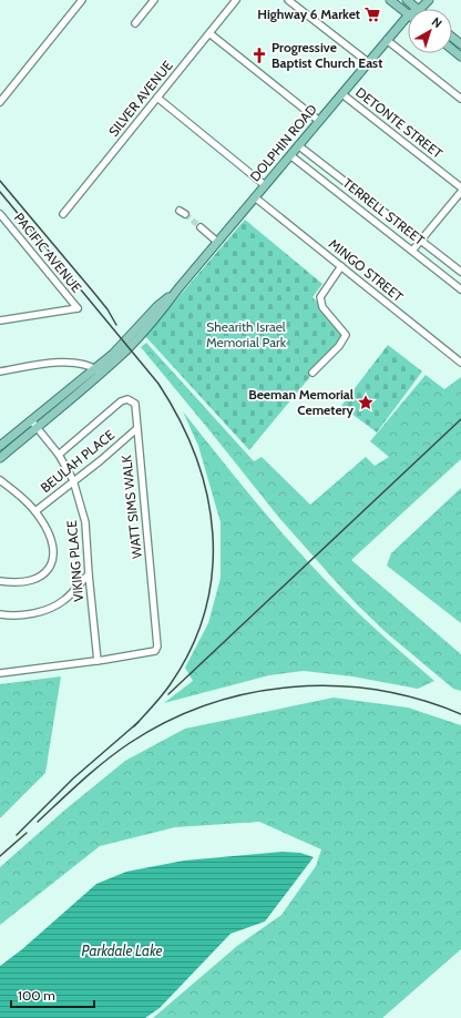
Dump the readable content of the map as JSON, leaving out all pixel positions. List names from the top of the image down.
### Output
{
  "streets": {
    "main road": ["DOLPHIN ROAD"],
    "street": [
      "SILVER AVENUE",
      "DETONTE STREET",
      "TERRELL STREET",
      "PACIFIC AVENUE",
      "MINGO STREET",
      "BEULAH PLACE",
      "WATT SIMS WALK",
      "VIKING PLACE"
    ]
  },
  "crossings": [
    ["DETONTE STREET", "DOLPHIN ROAD"],
    ["DOLPHIN ROAD", "TERRELL STREET"],
    ["DOLPHIN ROAD", "MINGO STREET"],
    ["BEULAH PLACE", "WATT SIMS WALK"],
    ["BEULAH PLACE", "VIKING PLACE"],
    ["WATT SIMS WALK", "VIKING PLACE"]
  ],
  "water": ["Parkdale Lake"],
  "parks": ["Shearith Israel Memorial Park"],
  "places": {
    "supermarket": ["Highway 6 Market"],
    "church": ["Progressive Baptist Church East"],
    "place": ["Beeman Memorial Cemetery"]
  },
  "scale_bar": "100 m",
  "north": "top right"
}
